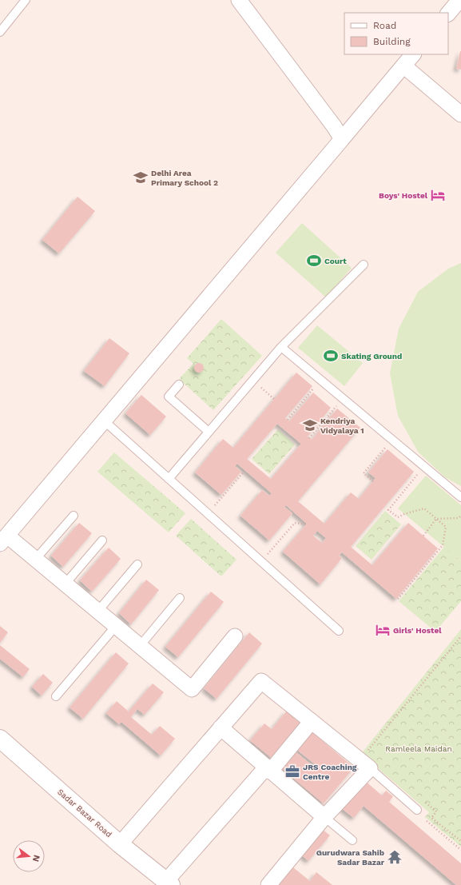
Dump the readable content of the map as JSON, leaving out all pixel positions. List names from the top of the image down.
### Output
{
  "streets": {
    "street": ["Sadar Bazar Road"]
  },
  "parks": ["Ramleela Maidan"],
  "places": {
    "school or university": ["Delhi Area Primary School 2", "Kendriya Vidyalaya 1"],
    "hotel": ["Boys' Hostel", "Girls' Hostel"],
    "sports": ["Court", "Skating Ground"],
    "office": ["JRS Coaching Centre"],
    "temple": ["Gurudwara Sahib Sadar Bazar"]
  },
  "legend": ["Road", "Building"],
  "north": "right"
}
